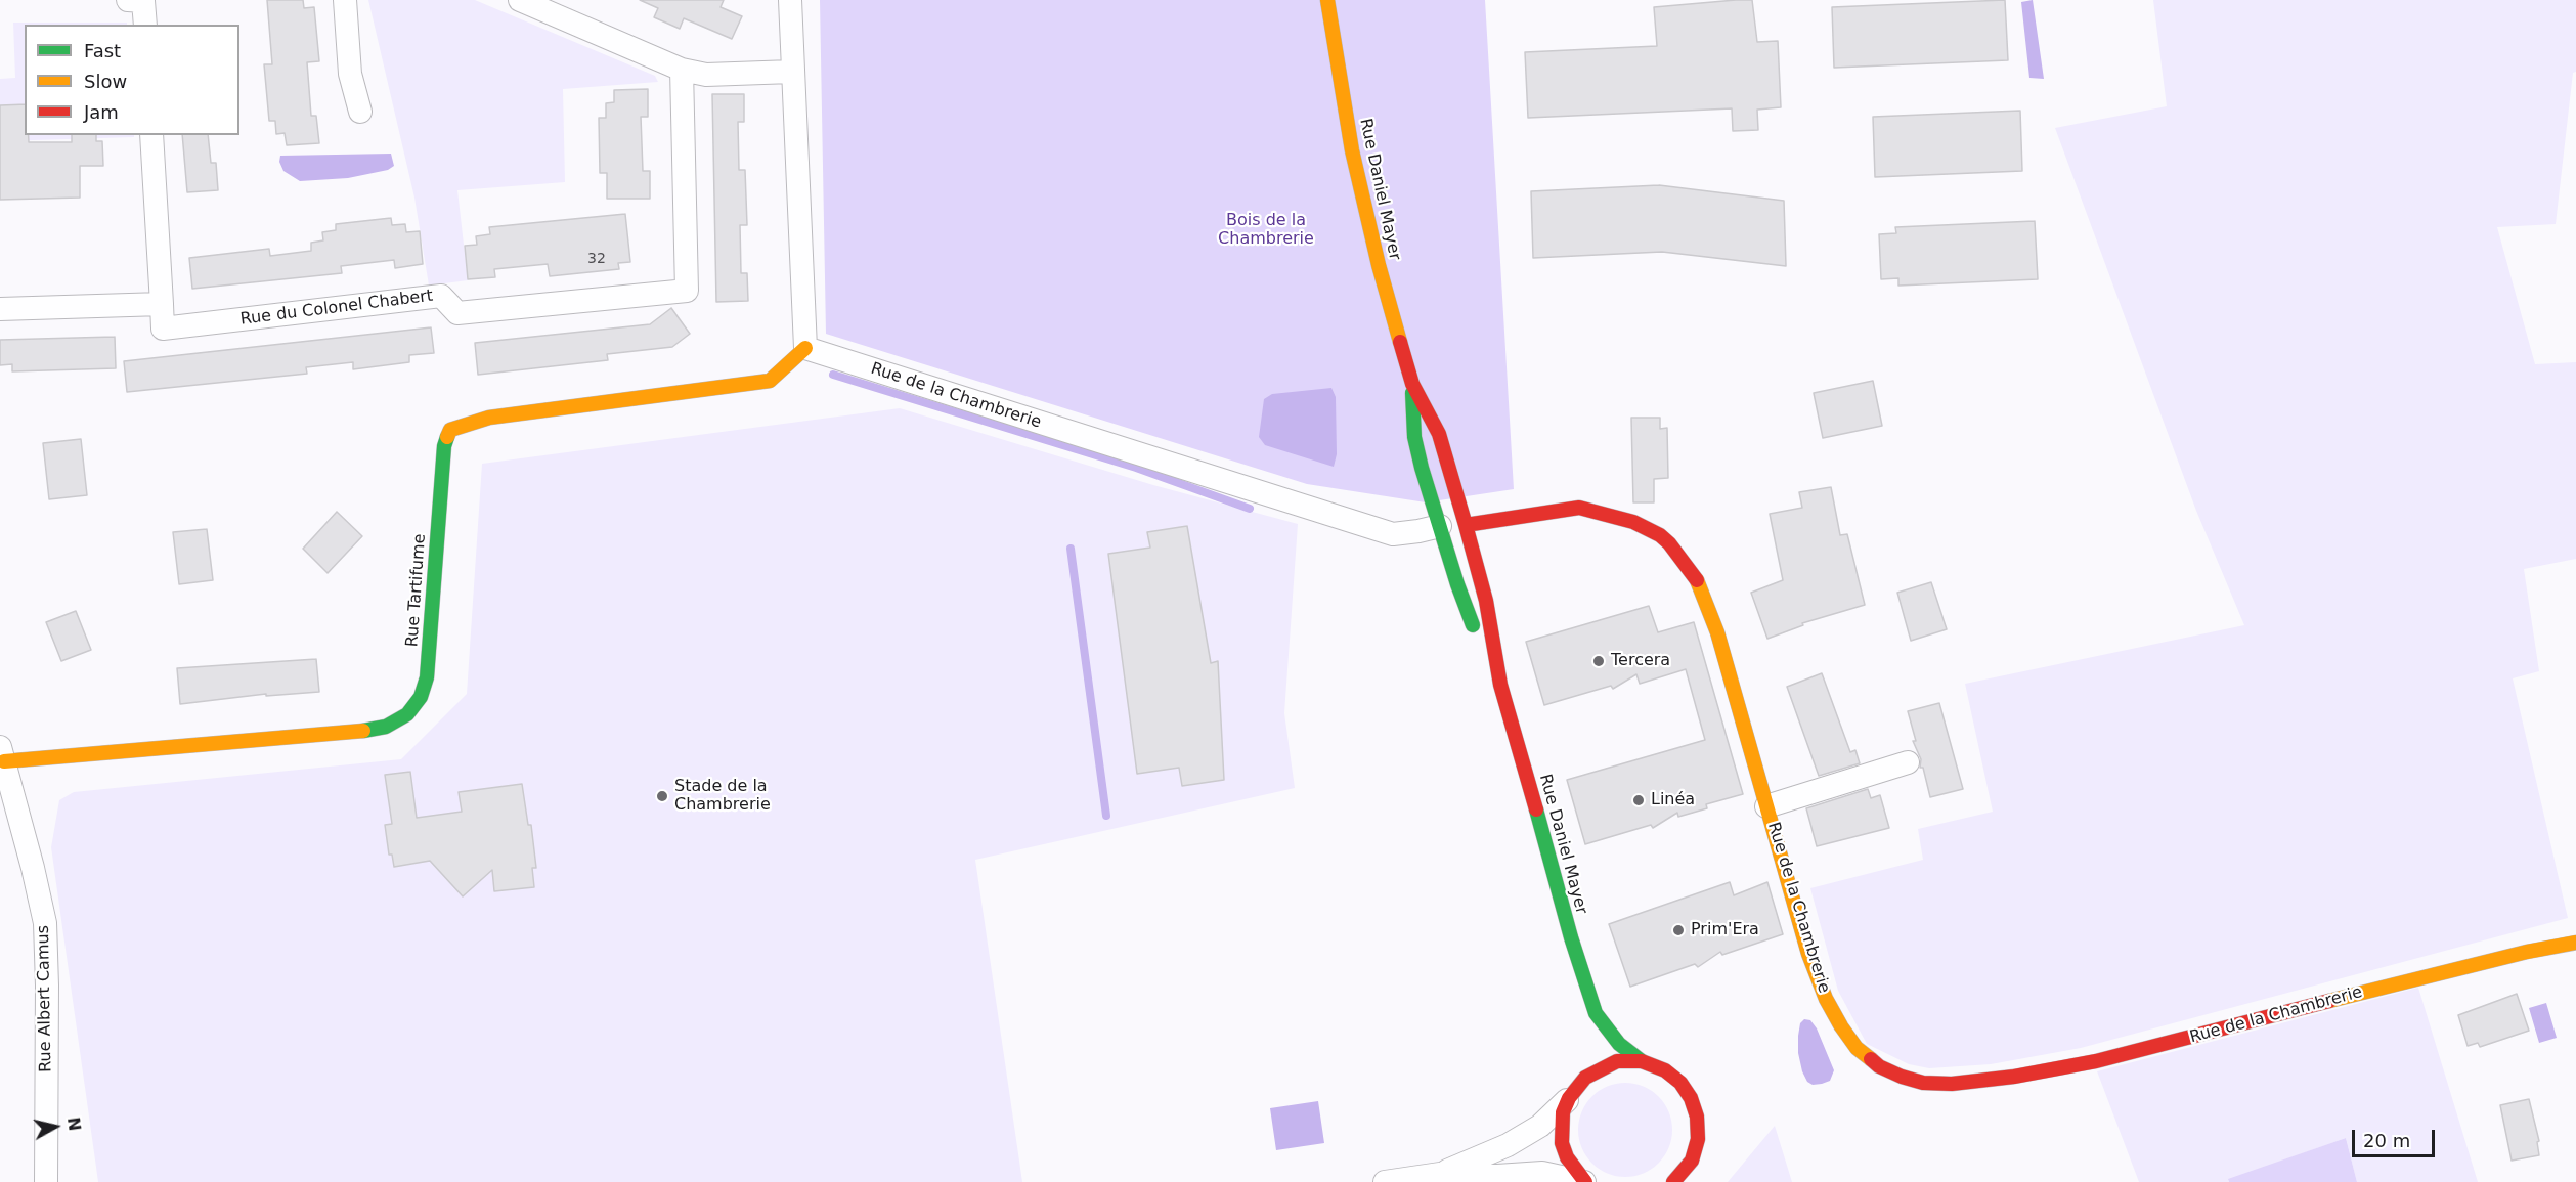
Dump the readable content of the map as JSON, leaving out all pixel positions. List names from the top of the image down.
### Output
{
  "streets": {
    "street": [
      "Rue Daniel Mayer",
      "Rue du Colonel Chabert",
      "Rue de la Chambrerie",
      "Rue Tartifume",
      "Rue Albert Camus"
    ]
  },
  "crossings": [
    ["Rue Daniel Mayer", "Rue de la Chambrerie"],
    ["Rue de la Chambrerie", "Rue Tartifume"],
    ["Rue Tartifume", "Rue Albert Camus"]
  ],
  "parks": ["Bois de la Chambrerie"],
  "places": [
    "Tercera",
    "Stade de la Chambrerie",
    "Linéa",
    "Prim'Era"
  ],
  "house_numbers": ["32"],
  "legend": ["Fast", "Slow", "Jam"],
  "scale_bar": "20 m",
  "north": "right"
}
